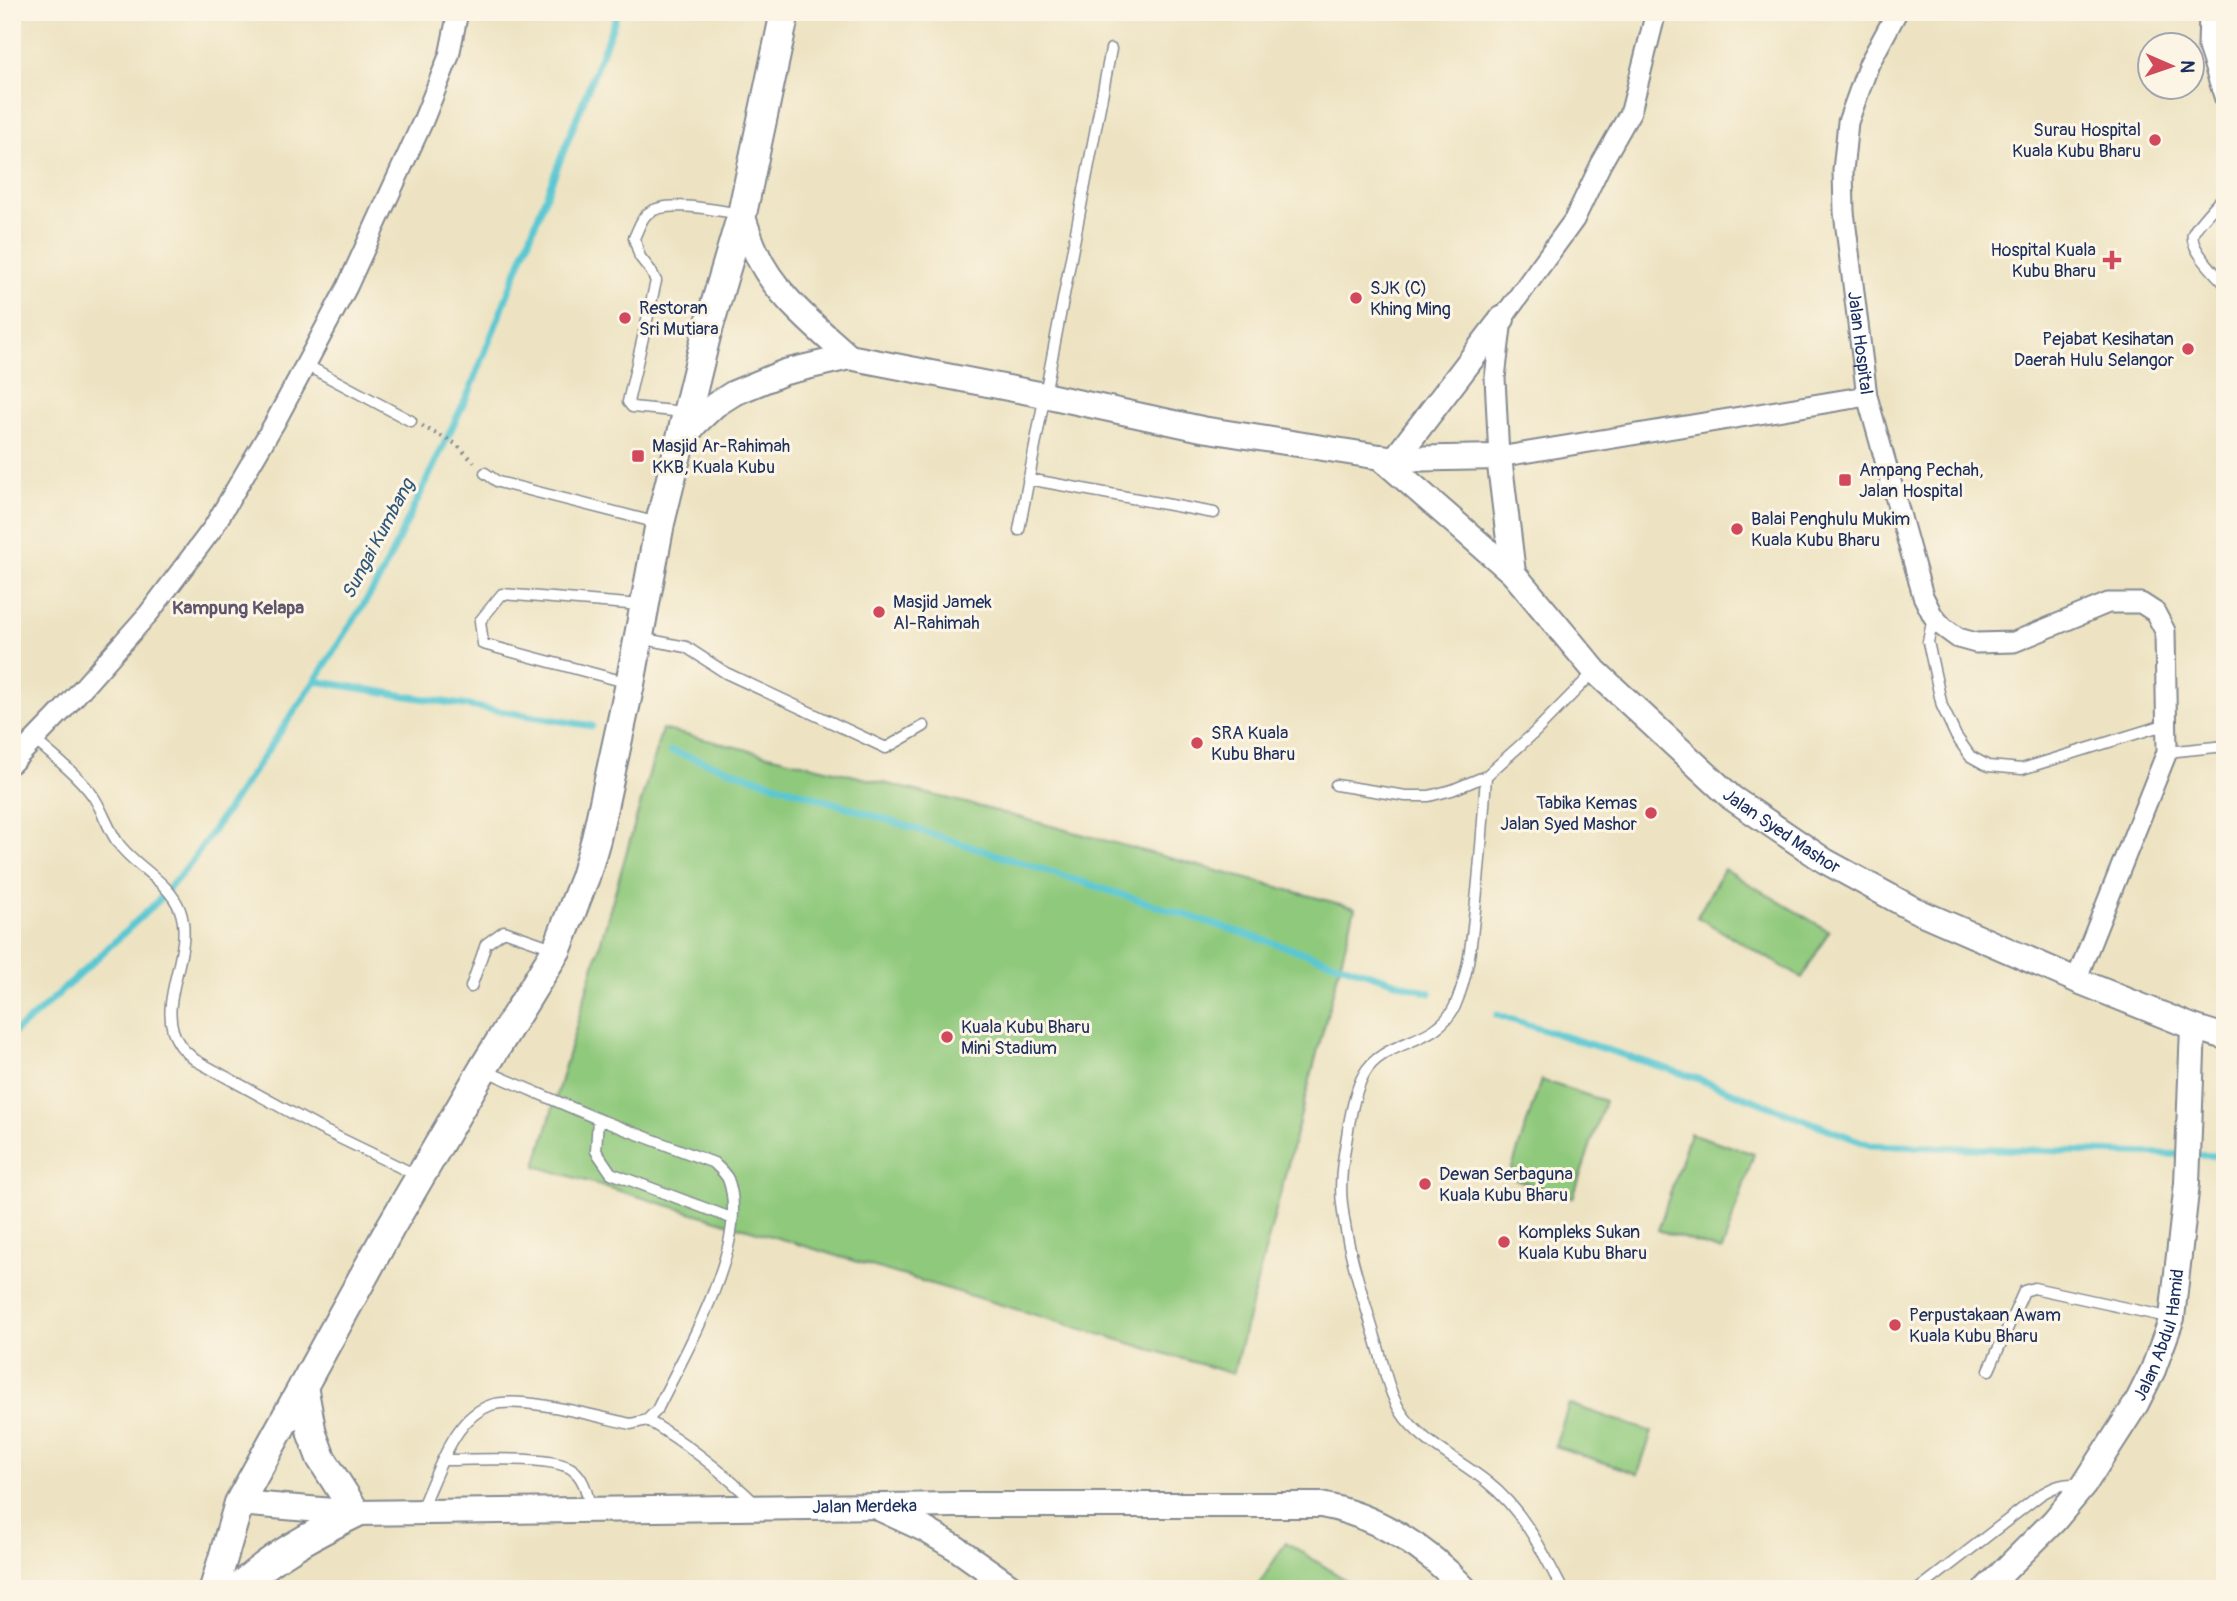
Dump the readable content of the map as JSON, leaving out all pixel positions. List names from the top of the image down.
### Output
{
  "streets": {
    "street": [
      "Jalan Hospital",
      "Jalan Syed Mashor",
      "Jalan Abdul Hamid",
      "Jalan Merdeka"
    ]
  },
  "crossings": [
    ["Jalan Syed Mashor", "Jalan Abdul Hamid"]
  ],
  "districts": ["Kampung Kelapa"],
  "water": ["Sungai Kumbang"],
  "places": {
    "other": [
      "Surau Hospital Kuala Kubu Bharu",
      "SJK (C) Khing Ming",
      "Restoran Sri Mutiara",
      "Pejabat Kesihatan Daerah Hulu Selangor",
      "Balai Penghulu Mukim Kuala Kubu Bharu",
      "Masjid Jamek Al-Rahimah",
      "SRA Kuala Kubu Bharu",
      "Tabika Kemas Jalan Syed Mashor",
      "Kuala Kubu Bharu Mini Stadium",
      "Dewan Serbaguna Kuala Kubu Bharu",
      "Kompleks Sukan Kuala Kubu Bharu",
      "Perpustakaan Awam Kuala Kubu Bharu"
    ],
    "health": ["Hospital Kuala Kubu Bharu"],
    "transit": ["Masjid Ar-Rahimah KKB, Kuala Kubu", "Ampang Pechah, Jalan Hospital"]
  },
  "north": "right"
}
